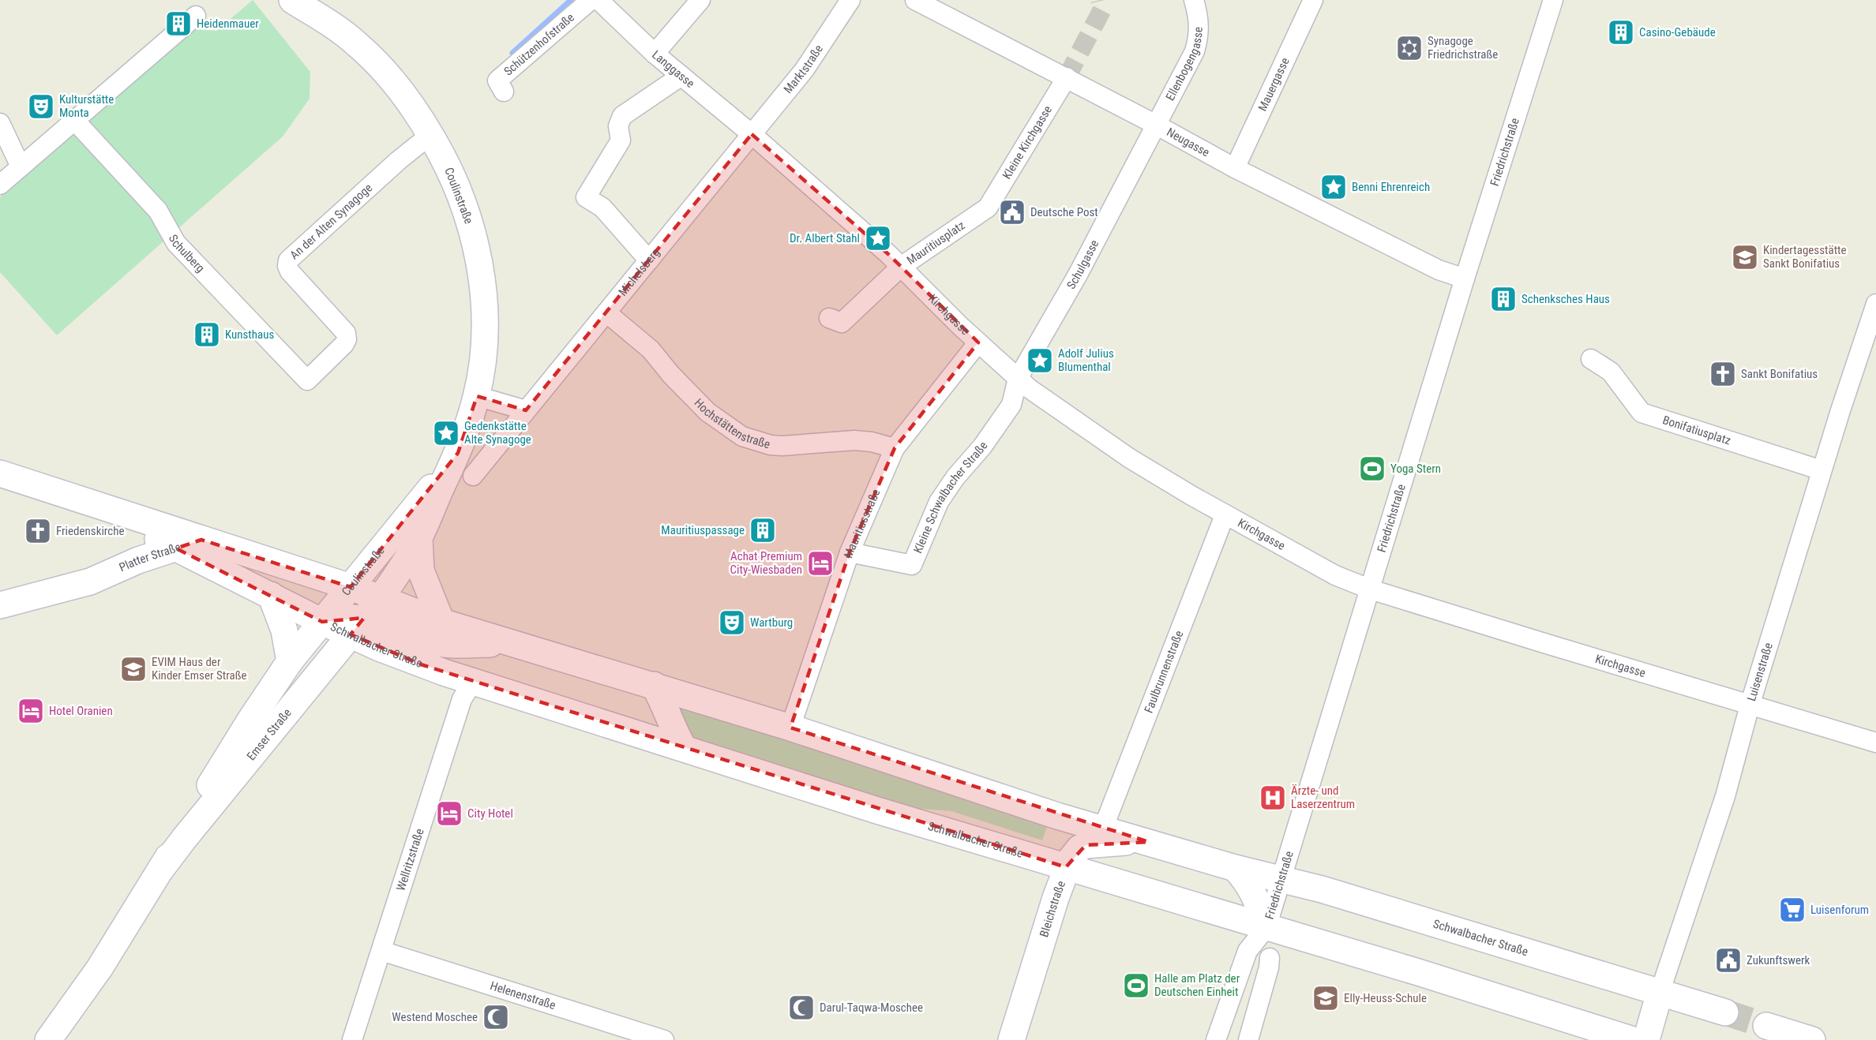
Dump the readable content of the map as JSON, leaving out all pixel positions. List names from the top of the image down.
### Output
{
  "streets": {
    "main road": [
      "Coulinstraße",
      "Platter Straße",
      "Schwalbacher Straße",
      "Luisenstraße",
      "Emser Straße",
      "Bleichstraße"
    ],
    "street": [
      "Schützenhofstraße",
      "Ellenbogengasse",
      "Langgasse",
      "Marktstraße",
      "Mauergasse",
      "Kleine Kirchgasse",
      "Neugasse",
      "Friedrichstraße",
      "An der Alten Synagoge",
      "Mauritiusplatz",
      "Schulberg",
      "Schulgasse",
      "Michelsberg",
      "Kirchgasse",
      "Hochstättenstraße",
      "Bonifatiusplatz",
      "Kleine Schwalbacher Straße",
      "Mauritiusstraße",
      "Faulbrunnenstraße",
      "Wellritzstraße",
      "Helenenstraße"
    ]
  },
  "crossings": [
    ["Ellenbogengasse", "Neugasse"],
    ["Ellenbogengasse", "Schulgasse"],
    ["Langgasse", "Marktstraße"],
    ["Langgasse", "Michelsberg"],
    ["Langgasse", "Kirchgasse"],
    ["Marktstraße", "Michelsberg"],
    ["Marktstraße", "Kirchgasse"],
    ["Mauergasse", "Neugasse"],
    ["Kleine Kirchgasse", "Neugasse"],
    ["Kleine Kirchgasse", "Mauritiusplatz"],
    ["Neugasse", "Friedrichstraße"],
    ["Neugasse", "Schulgasse"],
    ["Friedrichstraße", "Kirchgasse"],
    ["Friedrichstraße", "Schwalbacher Straße"],
    ["Coulinstraße", "An der Alten Synagoge"],
    ["Coulinstraße", "Schwalbacher Straße"],
    ["Coulinstraße", "Emser Straße"],
    ["An der Alten Synagoge", "Schulberg"],
    ["Mauritiusplatz", "Kirchgasse"],
    ["Schulgasse", "Kirchgasse"],
    ["Schulgasse", "Kleine Schwalbacher Straße"],
    ["Michelsberg", "Kirchgasse"],
    ["Michelsberg", "Hochstättenstraße"],
    ["Kirchgasse", "Mauritiusstraße"],
    ["Kirchgasse", "Faulbrunnenstraße"],
    ["Kirchgasse", "Luisenstraße"],
    ["Hochstättenstraße", "Mauritiusstraße"],
    ["Bonifatiusplatz", "Luisenstraße"],
    ["Kleine Schwalbacher Straße", "Mauritiusstraße"],
    ["Mauritiusstraße", "Schwalbacher Straße"],
    ["Platter Straße", "Schwalbacher Straße"],
    ["Schwalbacher Straße", "Faulbrunnenstraße"],
    ["Schwalbacher Straße", "Luisenstraße"],
    ["Schwalbacher Straße", "Emser Straße"],
    ["Schwalbacher Straße", "Wellritzstraße"],
    ["Schwalbacher Straße", "Bleichstraße"],
    ["Wellritzstraße", "Helenenstraße"]
  ],
  "places": {
    "building": [
      "Heidenmauer",
      "Casino-Gebäude",
      "Schenksches Haus",
      "Kunsthaus",
      "Mauritiuspassage"
    ],
    "synagogue": ["Synagoge Friedrichstraße"],
    "theatre": ["Kulturstätte Monta", "Wartburg"],
    "place": [
      "Benni Ehrenreich",
      "Dr. Albert Stahl",
      "Adolf Julius Blumenthal",
      "Gedenkstätte Alte Synagoge"
    ],
    "public building": ["Deutsche Post", "Zukunftswerk"],
    "school or university": ["Kindertagesstätte Sankt Bonifatius", "EVIM Haus der Kinder Emser Straße", "Elly-Heuss-Schule"],
    "church": ["Sankt Bonifatius", "Friedenskirche"],
    "sports": ["Yoga Stern", "Halle am Platz der Deutschen Einheit"],
    "hotel": ["Achat Premium City-Wiesbaden", "Hotel Oranien", "City Hotel"],
    "hospital": ["Ärzte- und Laserzentrum"],
    "supermarket": ["Luisenforum"],
    "mosque": ["Darul-Taqwa-Moschee", "Westend Moschee"]
  }
}
